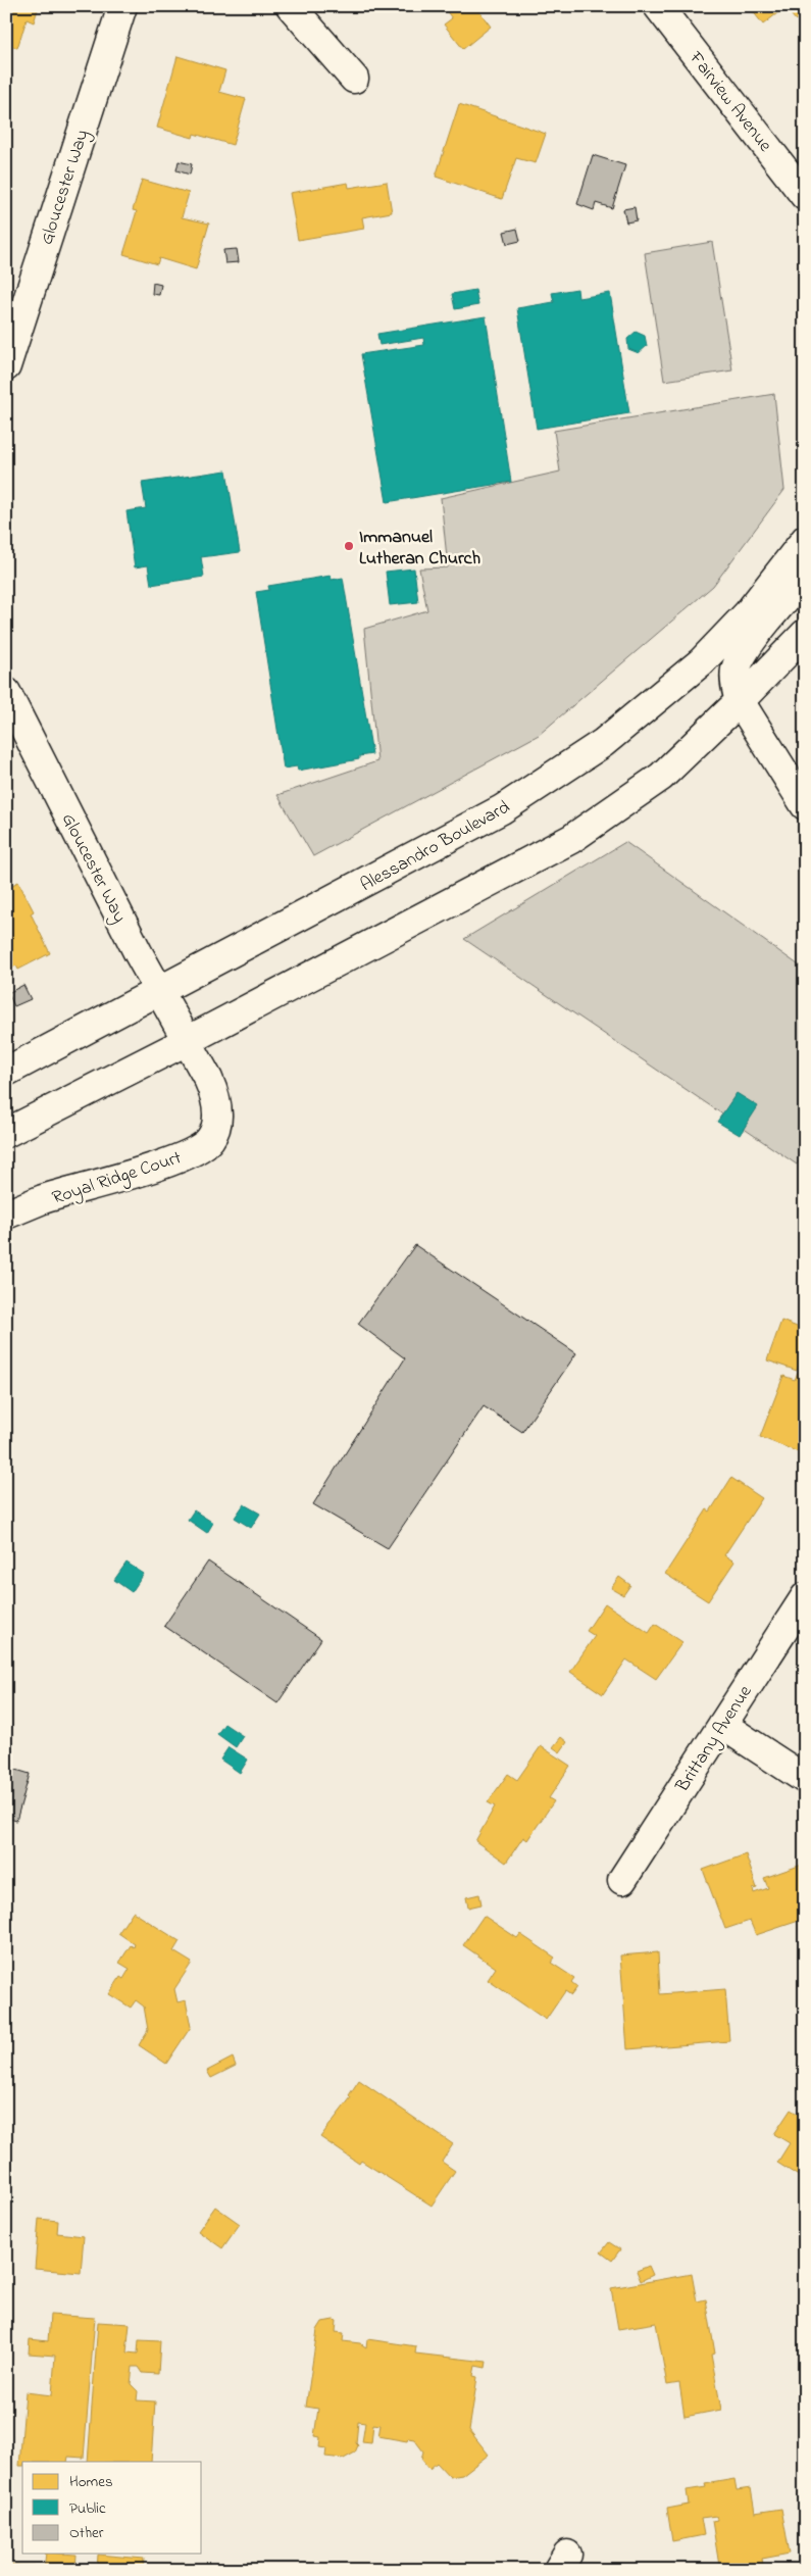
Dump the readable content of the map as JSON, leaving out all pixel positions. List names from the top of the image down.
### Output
{
  "streets": {
    "main road": [
      "Fairview Avenue",
      "Gloucester Way",
      "Alessandro Boulevard",
      "Royal Ridge Court",
      "Brittany Avenue"
    ]
  },
  "crossings": [
    ["Gloucester Way", "Alessandro Boulevard"],
    ["Gloucester Way", "Royal Ridge Court"]
  ],
  "places": ["Immanuel Lutheran Church"],
  "legend": ["Homes", "Public", "Other"]
}
